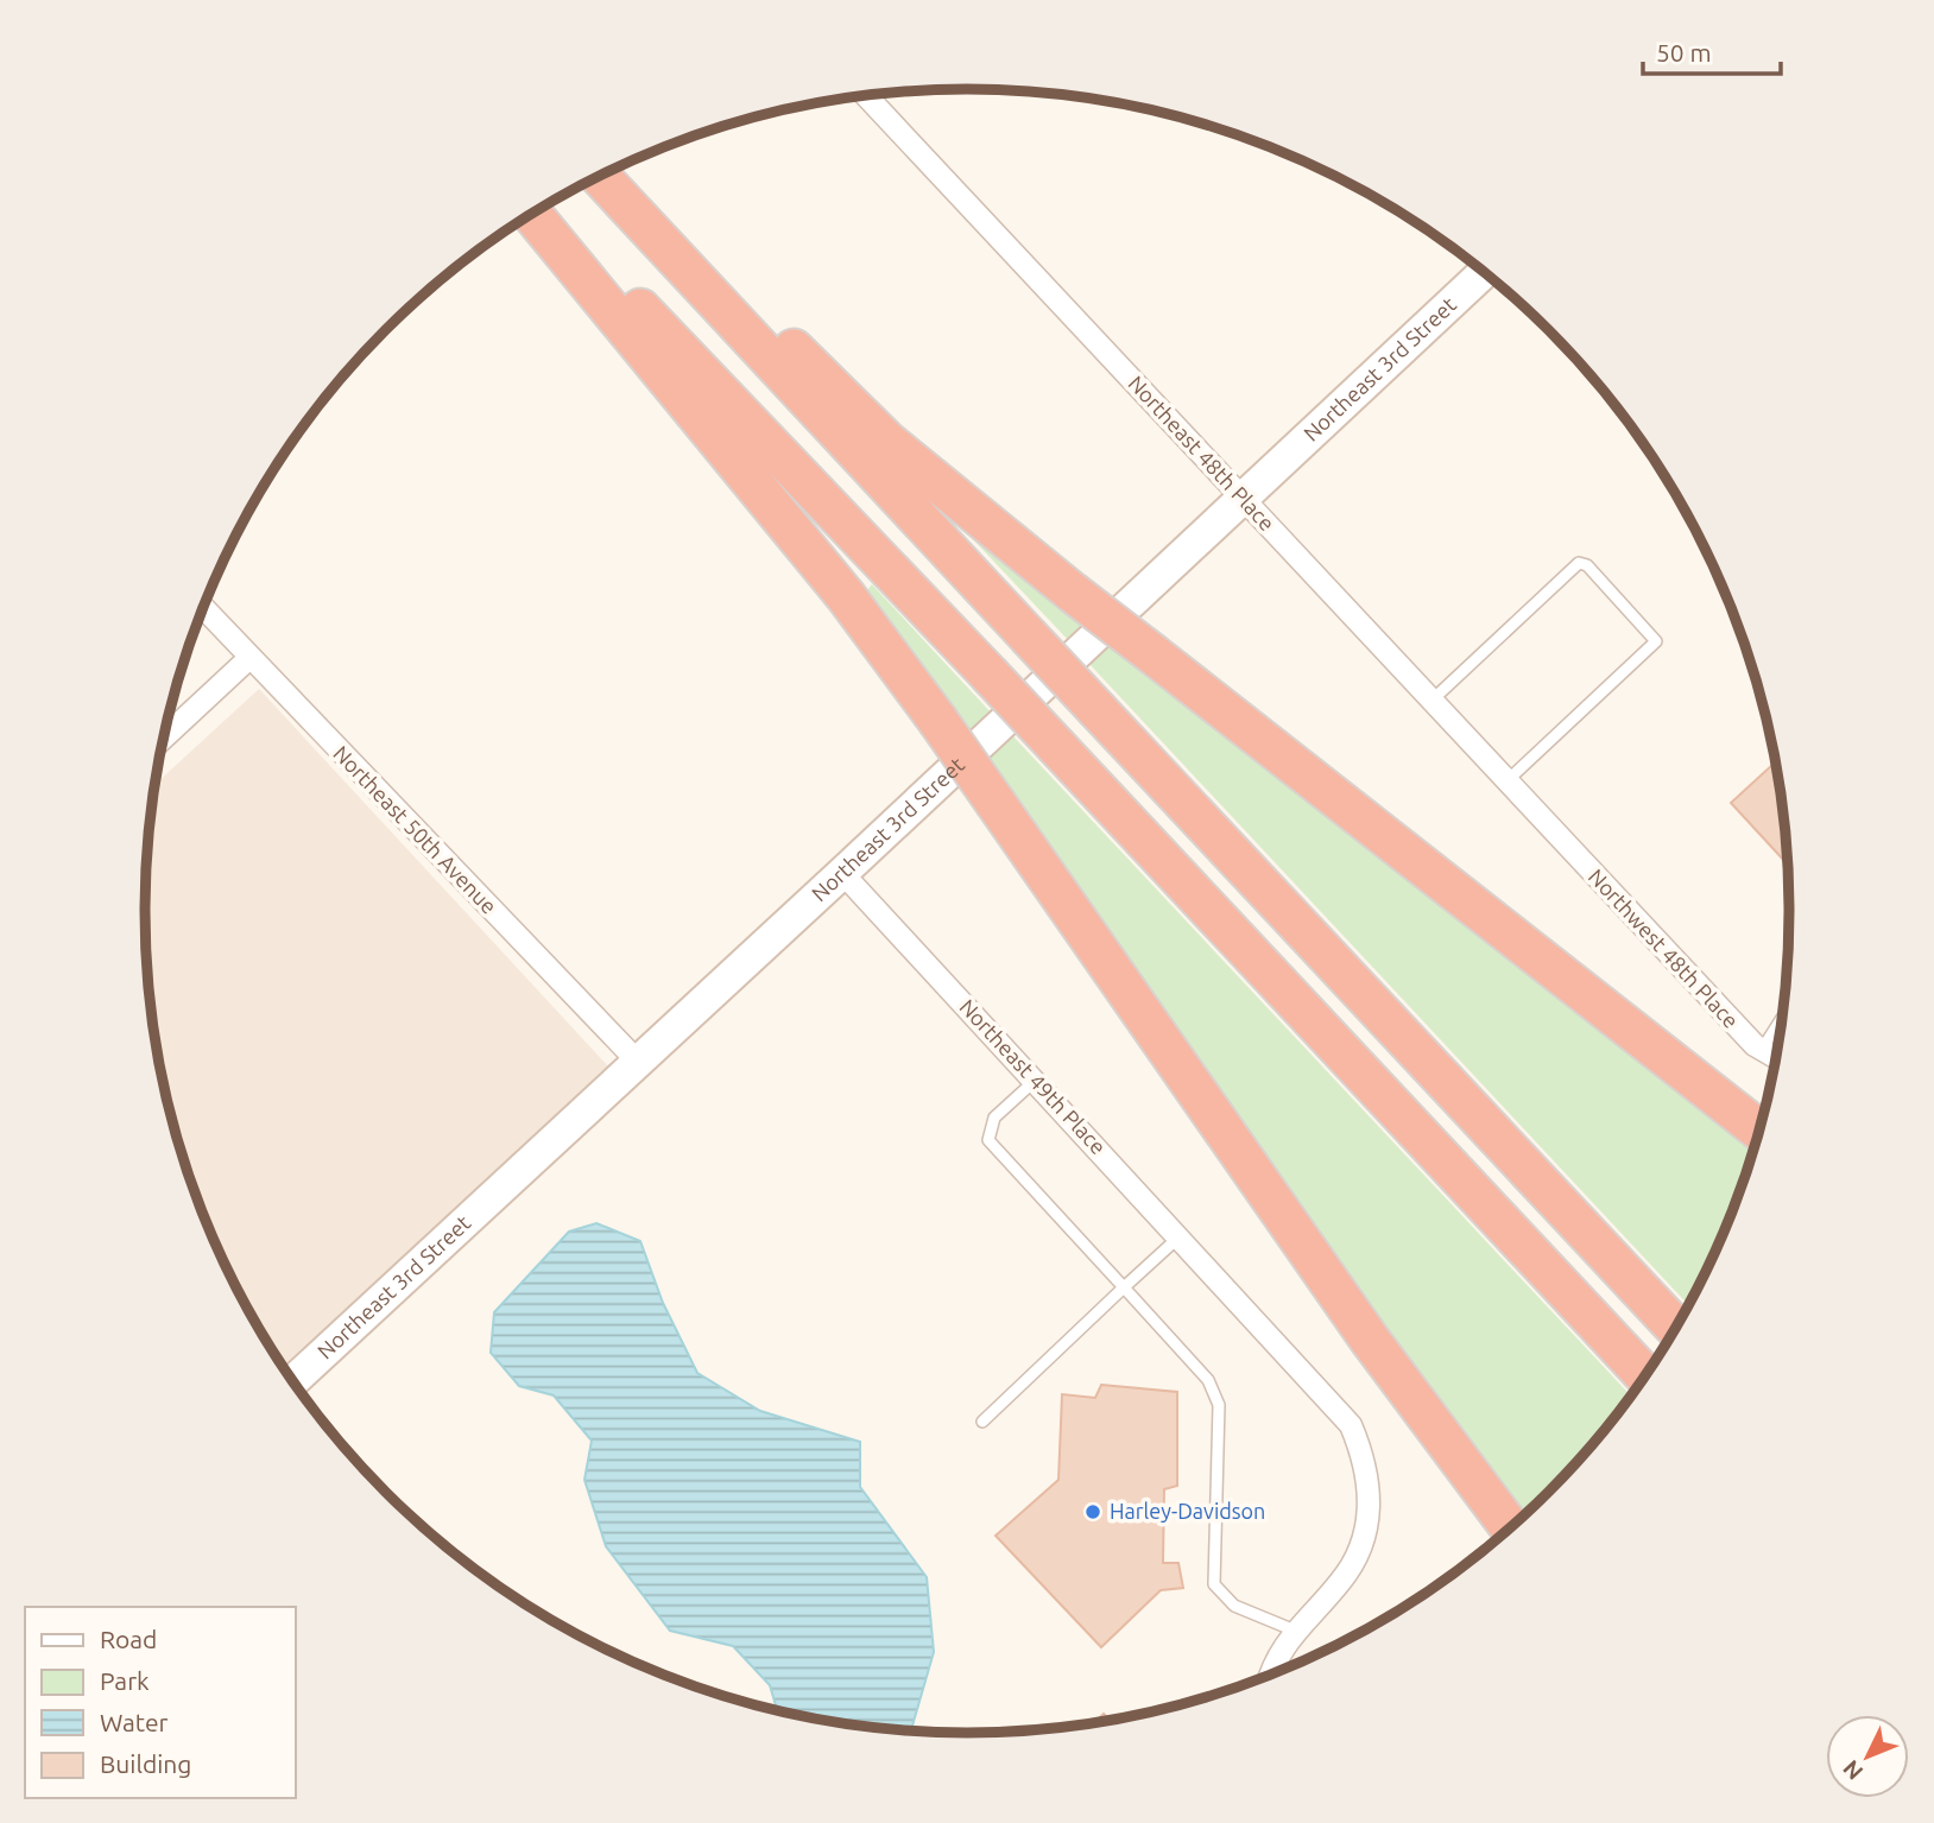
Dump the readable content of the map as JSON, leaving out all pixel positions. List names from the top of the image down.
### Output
{
  "streets": {
    "street": [
      "Northeast 3rd Street",
      "Northeast 48th Place",
      "Northeast 50th Avenue",
      "Northwest 48th Place",
      "Northeast 49th Place"
    ]
  },
  "crossings": [
    ["Northeast 3rd Street", "Northeast 48th Place"],
    ["Northeast 3rd Street", "Northeast 50th Avenue"],
    ["Northeast 3rd Street", "Northeast 49th Place"],
    ["Northeast 48th Place", "Northwest 48th Place"]
  ],
  "places": ["Harley-Davidson"],
  "legend": [
    "Road",
    "Park",
    "Water",
    "Building"
  ],
  "scale_bar": "50 m",
  "north": "bottom left"
}
